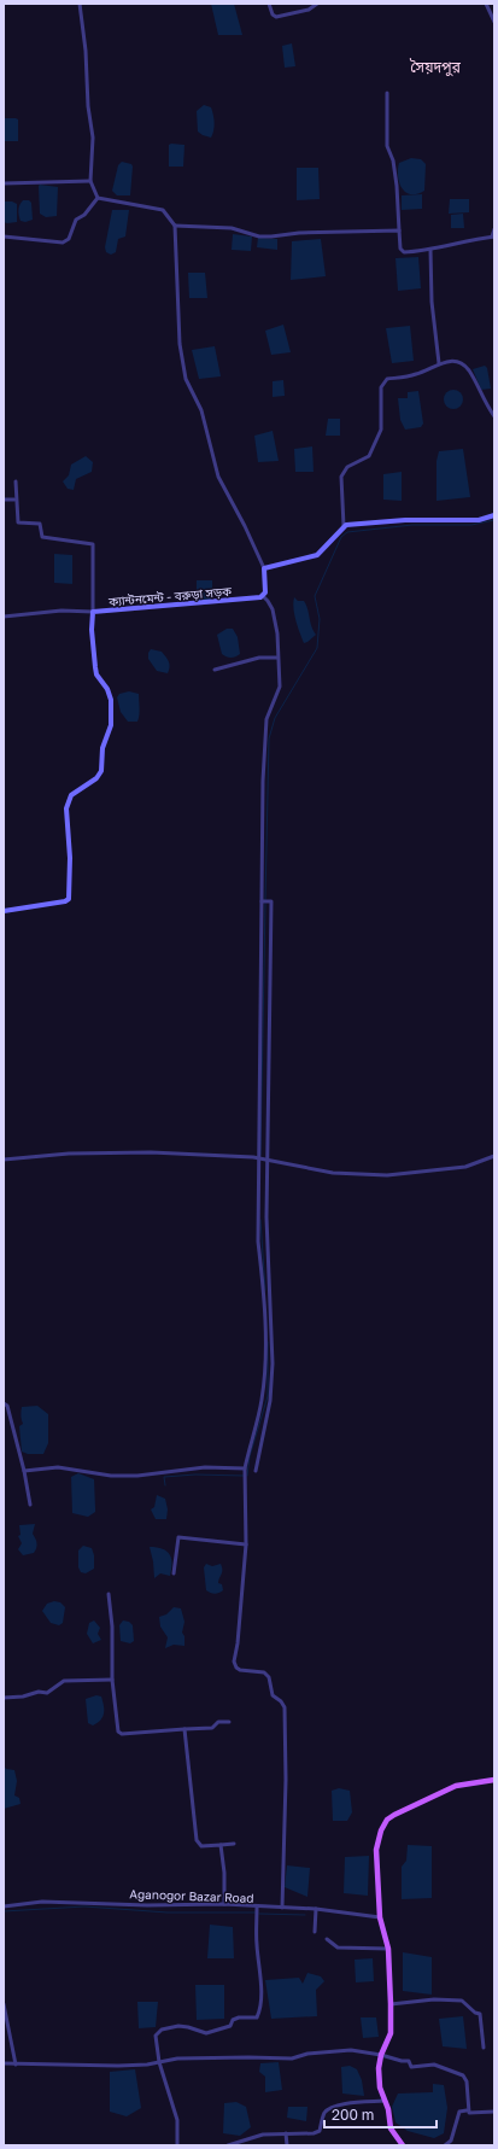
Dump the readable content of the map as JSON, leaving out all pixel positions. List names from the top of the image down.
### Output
{
  "streets": {
    "main road": ["ক্যান্টনমেন্ট - বরুড়া সড়ক"],
    "street": ["Aganogor Bazar Road"]
  },
  "districts": ["সৈয়দপুর"],
  "scale_bar": "200 m"
}
